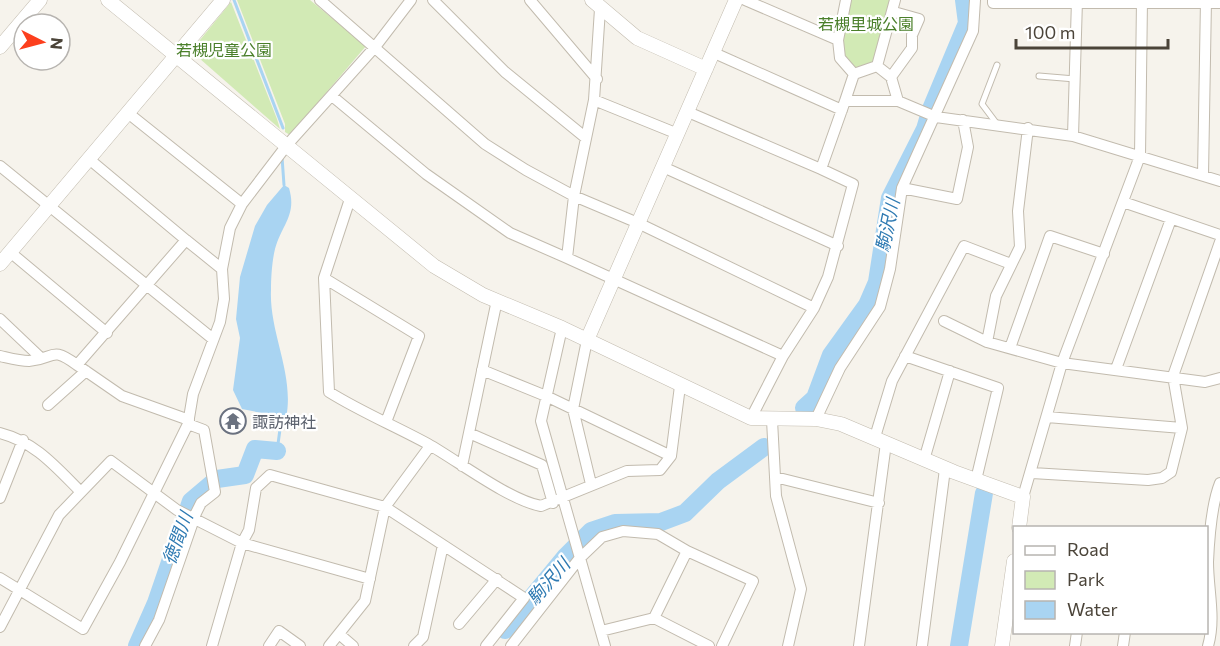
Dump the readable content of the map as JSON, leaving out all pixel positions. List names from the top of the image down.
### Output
{
  "water": ["駒沢川", "徳間川"],
  "parks": ["若槻里城公園", "若槻児童公園"],
  "places": {
    "temple": ["諏訪神社"]
  },
  "legend": ["Road", "Park", "Water"],
  "scale_bar": "100 m",
  "north": "right"
}
